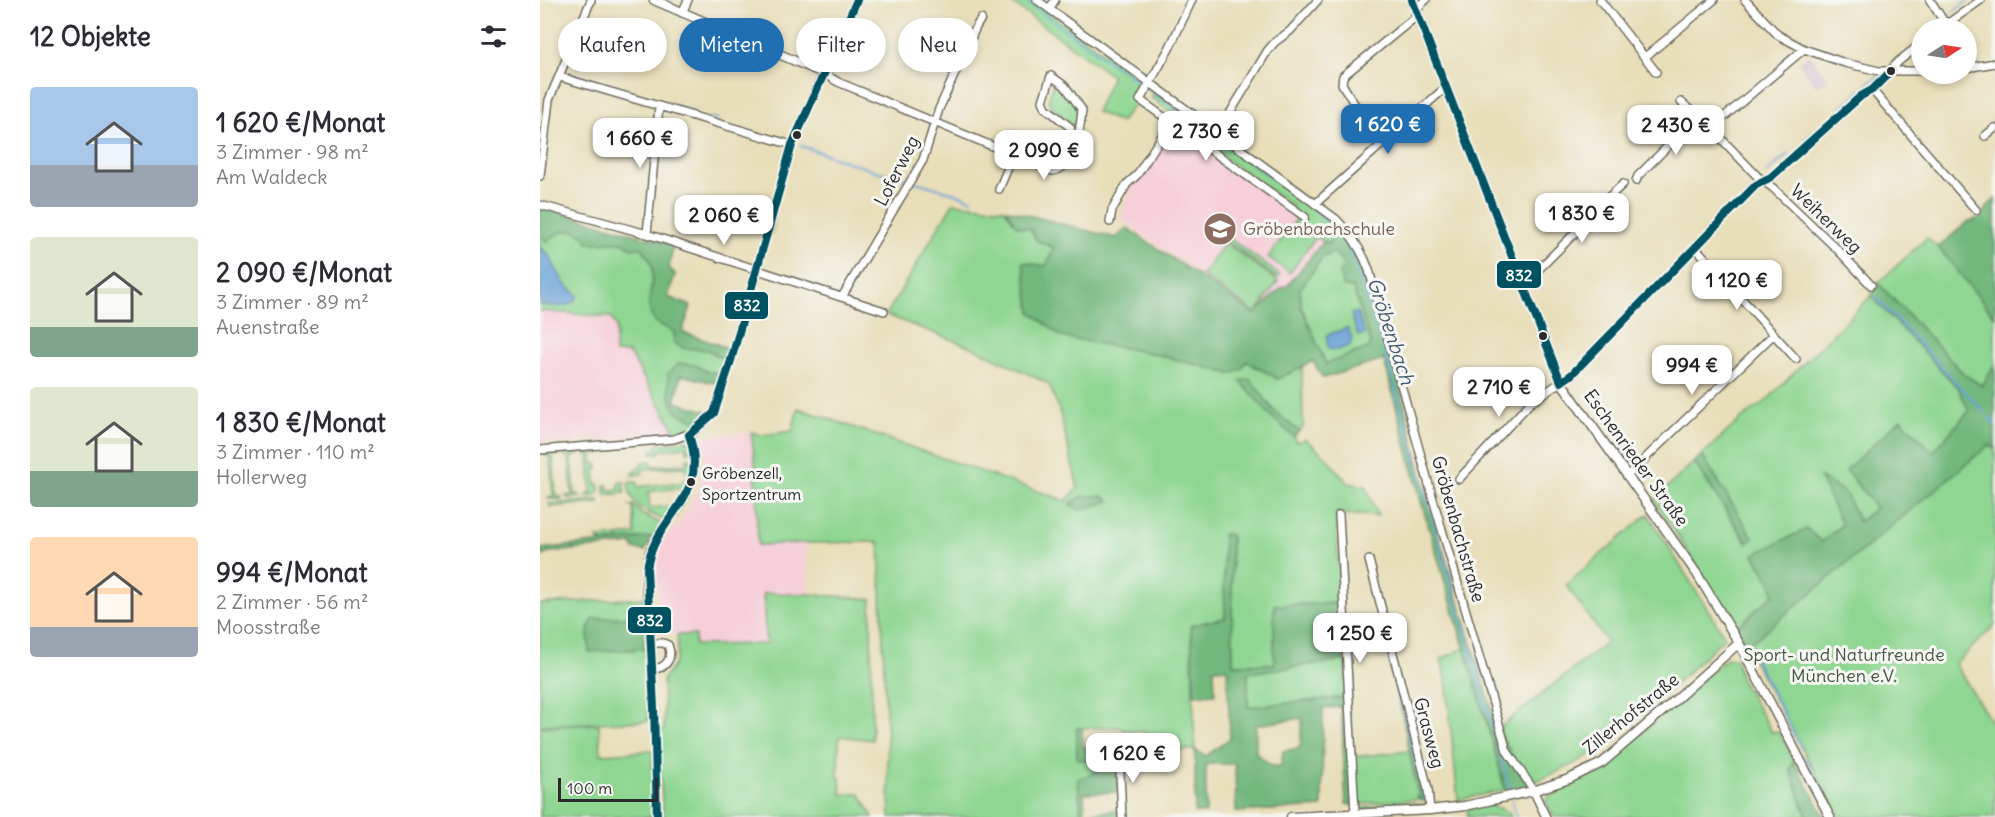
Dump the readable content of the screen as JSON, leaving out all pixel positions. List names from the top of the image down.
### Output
{
  "streets": {
    "street": [
      "Loferweg",
      "Weiherweg",
      "Eschenrieder Straße",
      "Gröbenbachstraße",
      "Zillerhofstraße",
      "Grasweg"
    ]
  },
  "crossings": [
    ["Eschenrieder Straße", "Zillerhofstraße"],
    ["Gröbenbachstraße", "Zillerhofstraße"],
    ["Zillerhofstraße", "Grasweg"]
  ],
  "water": ["Gröbenbach"],
  "parks": ["Sport- und Naturfreunde München e.V."],
  "places": {
    "school or university": ["Gröbenbachschule"],
    "other": ["Gröbenzell, Sportzentrum"]
  },
  "lines": ["transit line 832"],
  "scale_bar": "100 m",
  "north": "right",
  "page": {
    "heading": "12 Objekte",
    "chip": [
      "Kaufen",
      "Mieten",
      "Filter",
      "Neu"
    ],
    "list": [
      {
        "name": "1 620 €/Monat",
        "note": "3 Zimmer · 98 m² · Am Waldeck"
      },
      {
        "name": "2 090 €/Monat",
        "note": "3 Zimmer · 89 m² · Auenstraße"
      },
      {
        "name": "1 830 €/Monat",
        "note": "3 Zimmer · 110 m² · Hollerweg"
      },
      {
        "name": "994 €/Monat",
        "note": "2 Zimmer · 56 m² · Moosstraße"
      }
    ],
    "price": [
      "1 620 €",
      "2 430 €",
      "2 730 €",
      "1 660 €",
      "2 090 €",
      "1 830 €",
      "2 060 €",
      "1 120 €",
      "994 €",
      "2 710 €",
      "1 250 €",
      "1 620 €"
    ],
    "scale": "100 m"
  }
}
